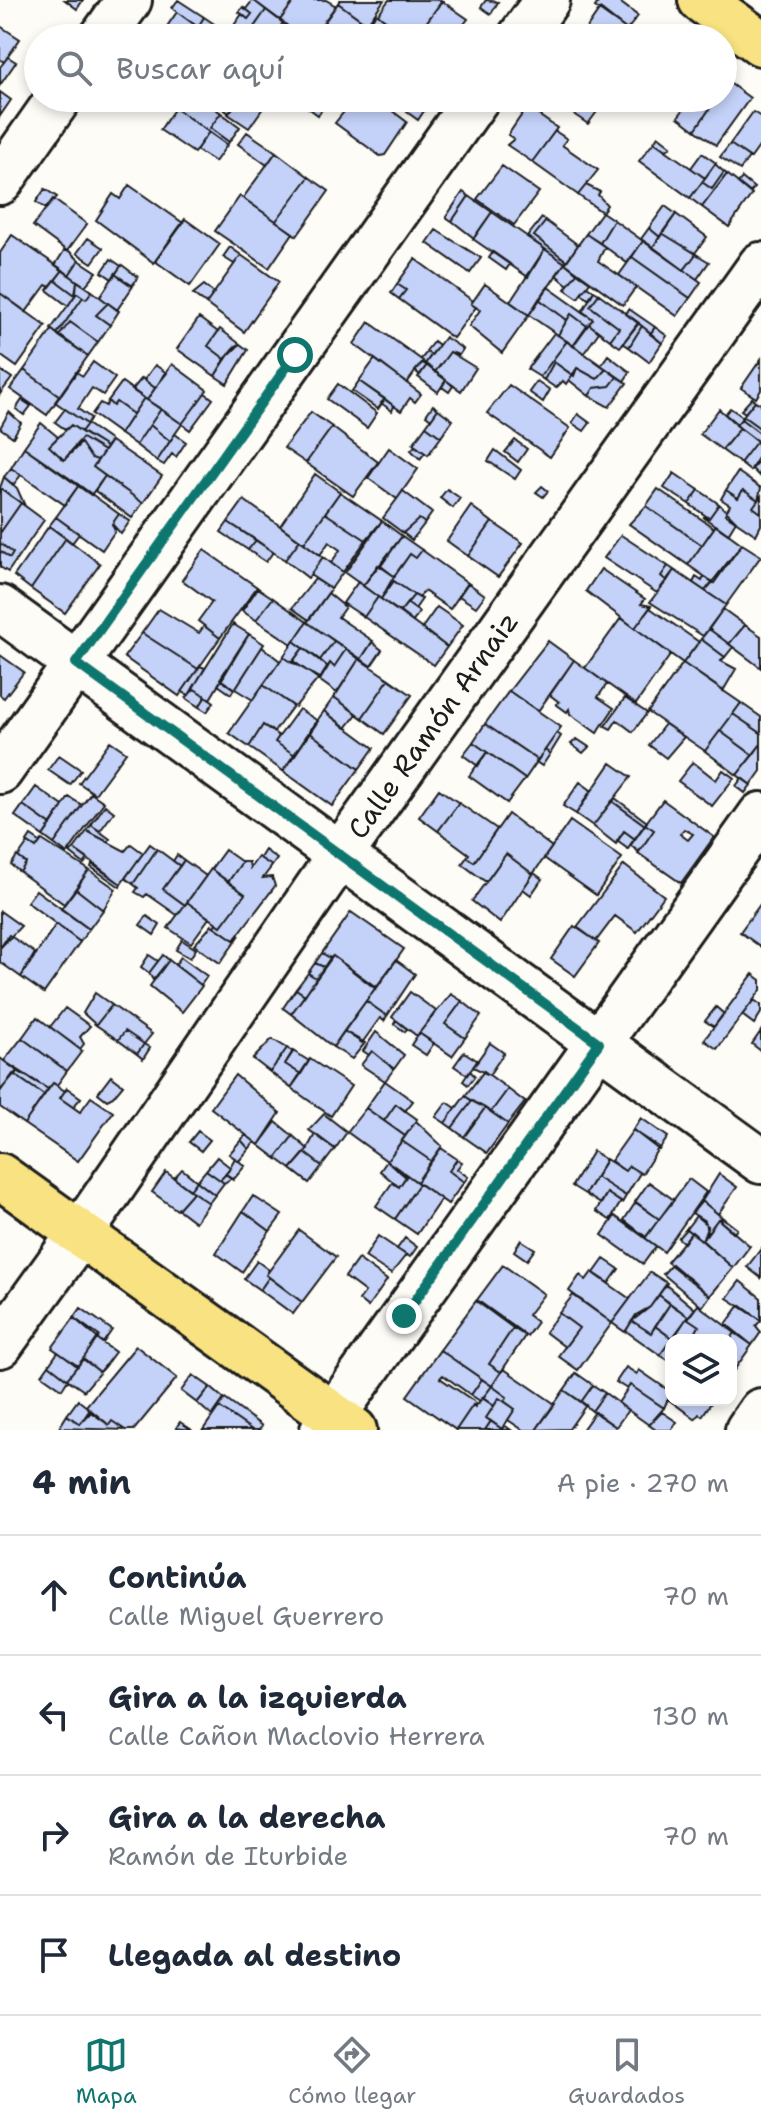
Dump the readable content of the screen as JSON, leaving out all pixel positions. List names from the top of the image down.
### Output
{
  "streets": {
    "street": ["Calle Ramón Arnaiz"]
  },
  "page": {
    "search": "Buscar aquí",
    "heading": ["4 min", "A pie · 270 m"],
    "list": [
      ["Continúa", "Calle Miguel Guerrero", "70 m"],
      ["Gira a la izquierda", "Calle Cañon Maclovio Herrera", "130 m"],
      ["Gira a la derecha", "Ramón de Iturbide", "70 m"],
      "Llegada al destino"
    ],
    "nav": ["Mapa", "Cómo llegar", "Guardados"]
  }
}
